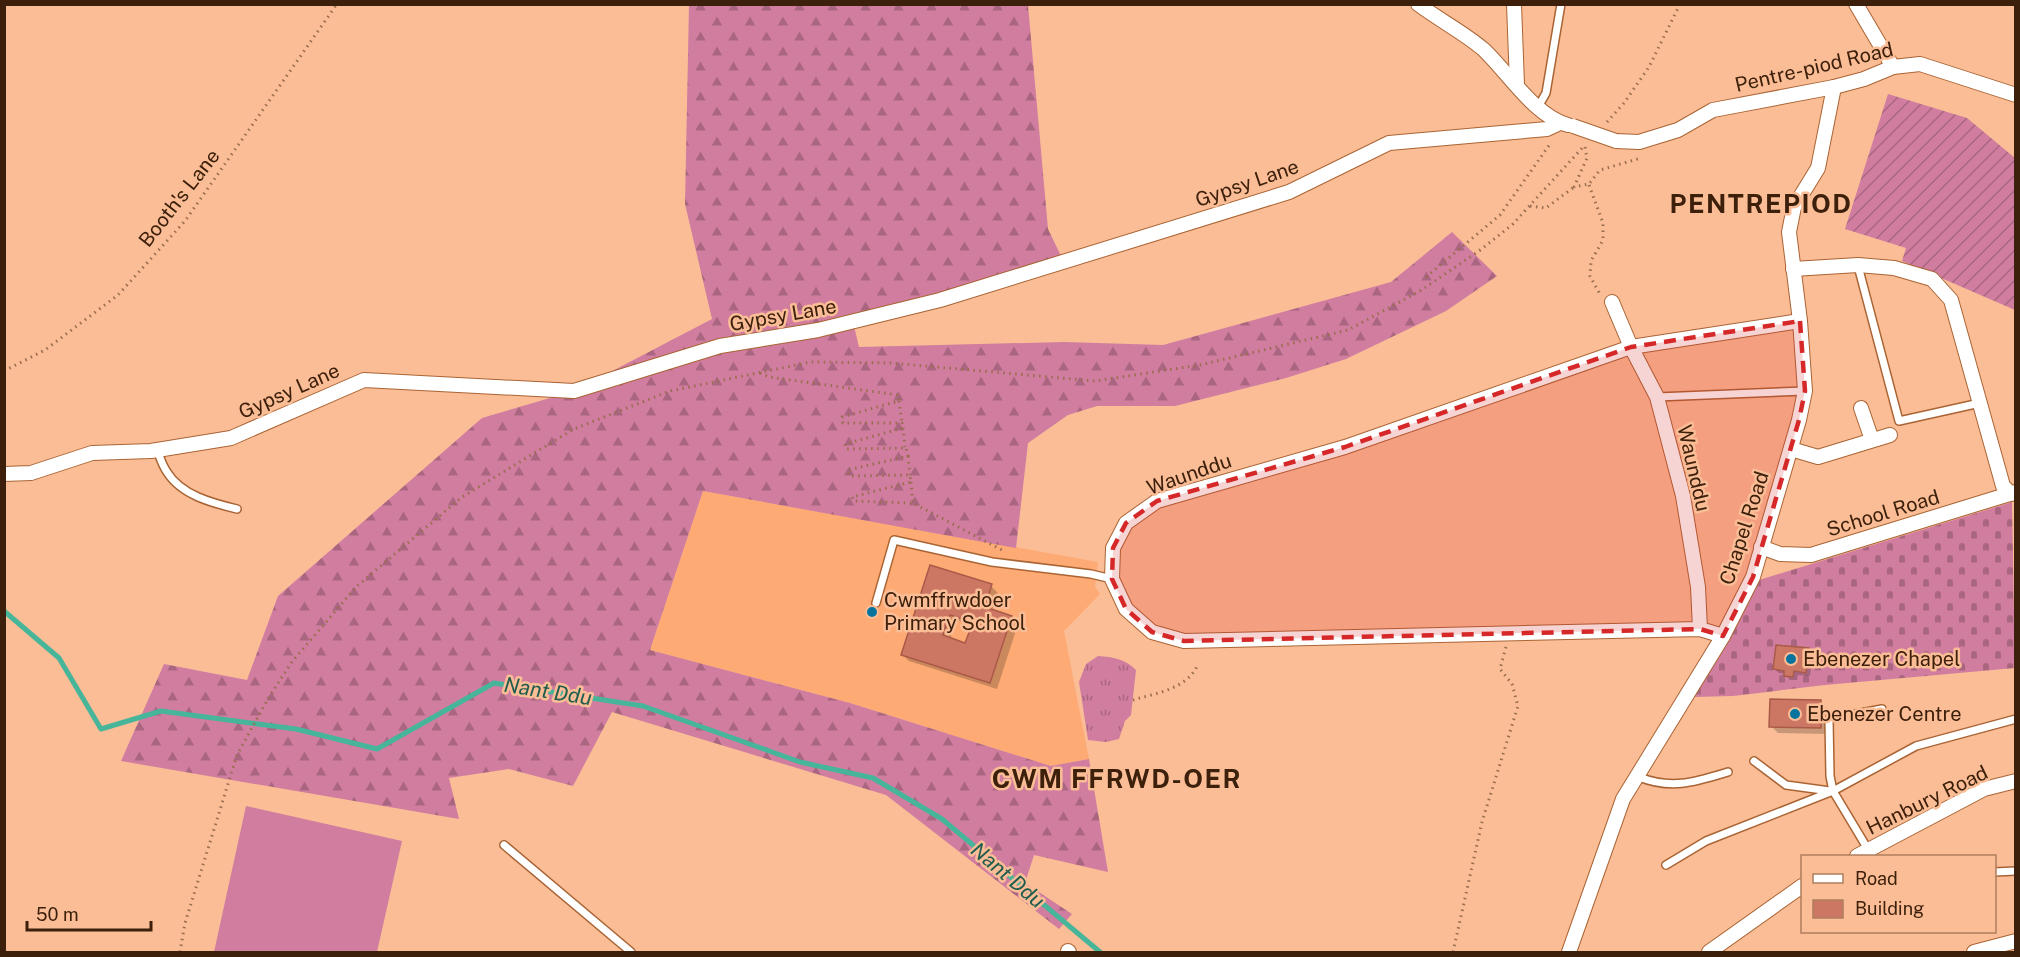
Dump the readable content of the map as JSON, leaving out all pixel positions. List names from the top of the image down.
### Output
{
  "streets": {
    "street": [
      "Pentre-piod Road",
      "Gypsy Lane",
      "Waunddu",
      "School Road",
      "Chapel Road",
      "Hanbury Road"
    ],
    "path": ["Booth's Lane"]
  },
  "crossings": [
    ["Pentre-piod Road", "Gypsy Lane"],
    ["Pentre-piod Road", "Chapel Road"],
    ["Waunddu", "Chapel Road"],
    ["School Road", "Chapel Road"]
  ],
  "districts": ["PENTREPIOD", "CWM FFRWD-OER"],
  "water": ["Nant Ddu"],
  "places": ["Cwmffrwdoer Primary School", "Ebenezer Chapel", "Ebenezer Centre"],
  "legend": ["Road", "Building"],
  "scale_bar": "50 m"
}
